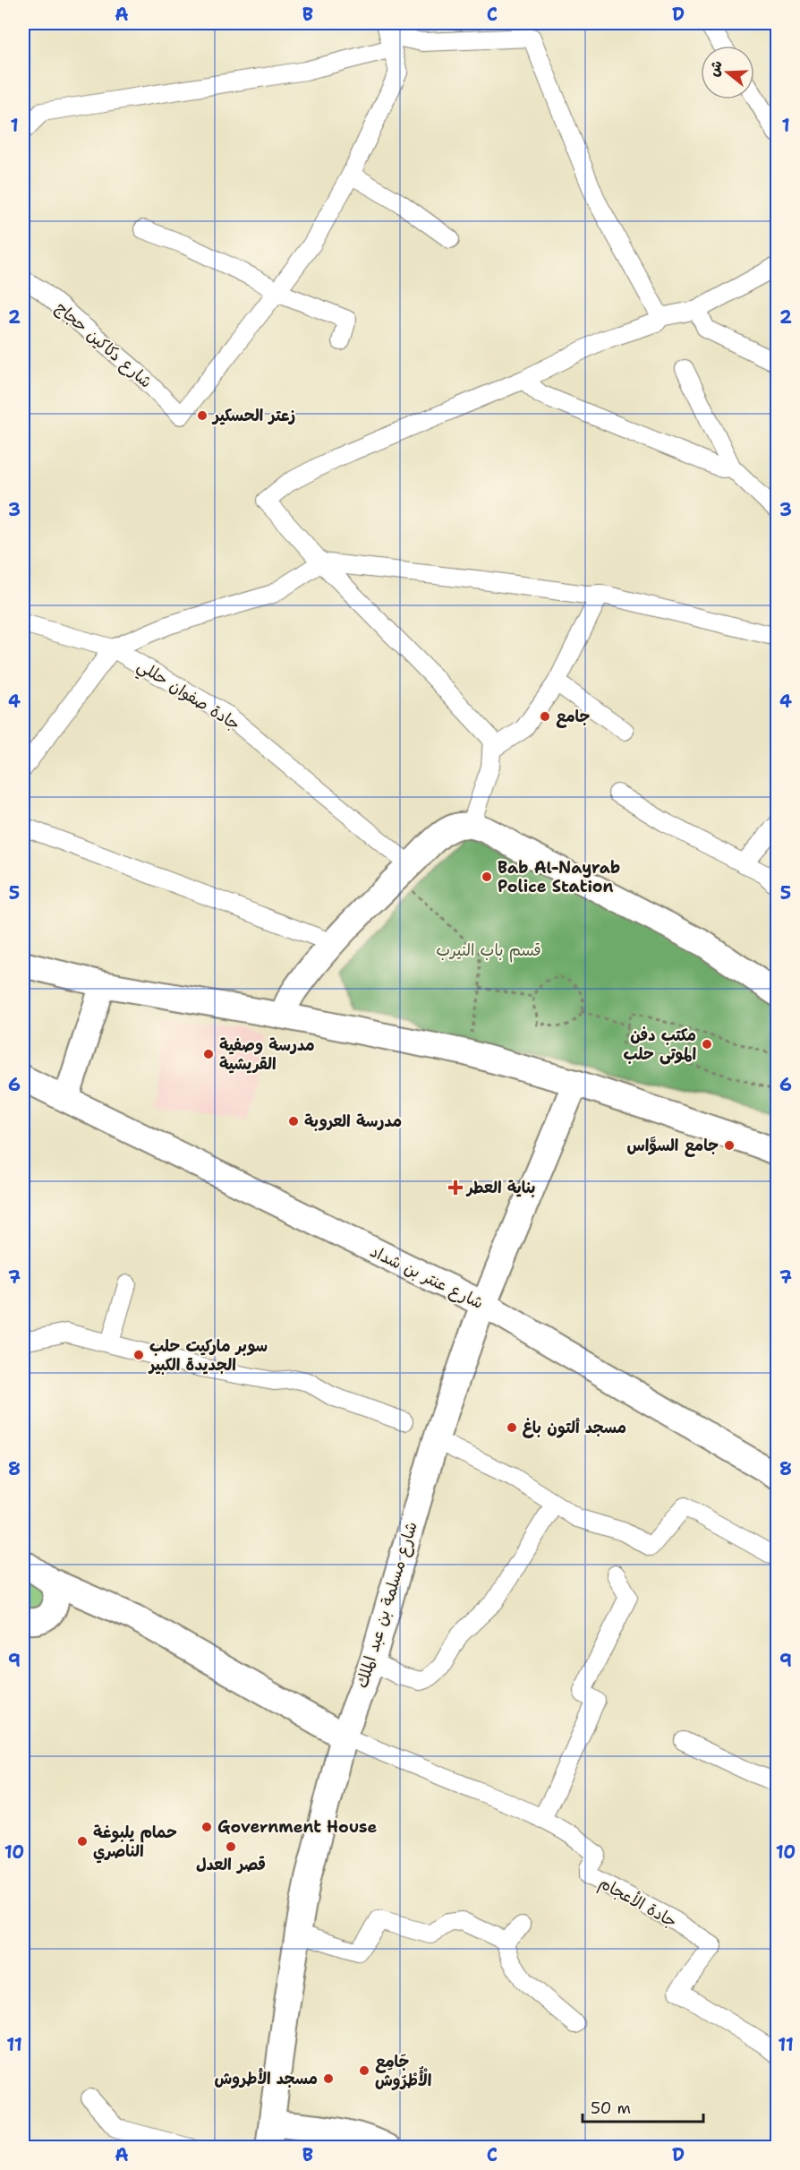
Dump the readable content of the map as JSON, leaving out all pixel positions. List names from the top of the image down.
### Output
{
  "streets": {
    "street": [
      "شارع دكاكين حجاج",
      "جادة صفوان حللي",
      "شارع عنتر بن شداد",
      "شارع مسلمة بن عبد الملك",
      "جادة الأعجام"
    ]
  },
  "crossings": [
    ["شارع عنتر بن شداد", "شارع مسلمة بن عبد الملك"],
    ["شارع مسلمة بن عبد الملك", "جادة الأعجام"]
  ],
  "parks": ["قسم باب النيرب"],
  "places": {
    "other": [
      "زعتر الحسكير",
      "جامع",
      "Bab Al-Nayrab Police Station",
      "مكتب دفن الموتى حلب",
      "مدرسة وصفية القريشية",
      "مدرسة العروبة",
      "جامع السوَّاس",
      "سوبر ماركيت حلب الجديدة الكبير",
      "مسجد ألتون باغ",
      "Government House",
      "حمام يلبوغة الناصري",
      "قصر العدل",
      "جَامِع الْأُطْرُوش",
      "مسجد الأطروش"
    ],
    "health": ["بناية العطر"]
  },
  "scale_bar": "50 m",
  "north": "left",
  "grid": {
    "columns": [
      "A",
      "B",
      "C",
      "D"
    ],
    "rows": [
      "1",
      "2",
      "3",
      "4",
      "5",
      "6",
      "7",
      "8",
      "9",
      "10",
      "11"
    ]
  }
}
